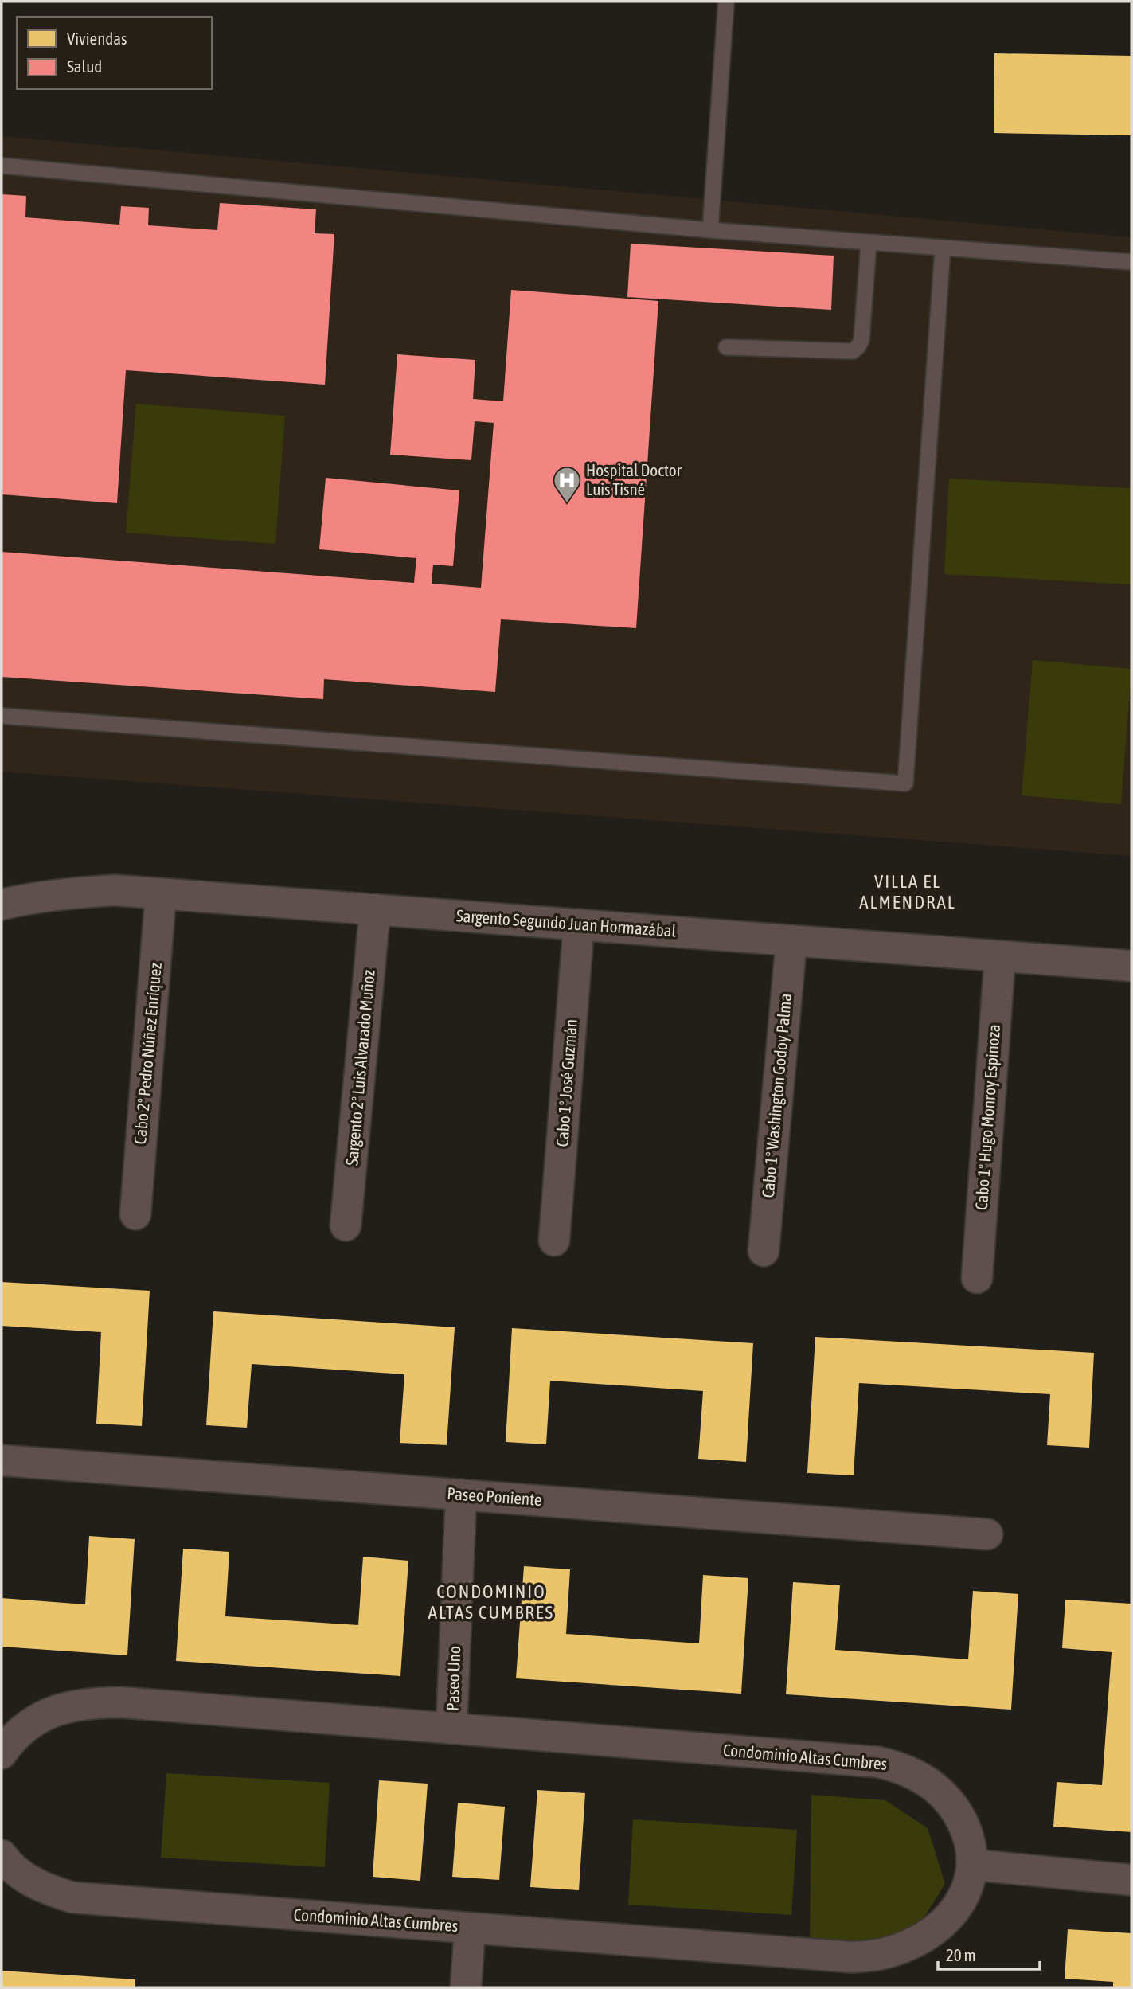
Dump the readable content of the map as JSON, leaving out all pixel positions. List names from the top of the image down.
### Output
{
  "streets": {
    "street": [
      "Sargento Segundo Juan Hormazábal",
      "Cabo 2° Pedro Núñez Enríquez",
      "Sargento 2° Luis Alvarado Muñoz",
      "Cabo 1° José Guzmán",
      "Cabo 1° Washington Godoy Palma",
      "Cabo 1° Hugo Monroy Espinoza",
      "Paseo Poniente",
      "Paseo Uno",
      "Condominio Altas Cumbres"
    ]
  },
  "crossings": [
    ["Sargento Segundo Juan Hormazábal", "Cabo 2° Pedro Núñez Enríquez"],
    ["Sargento Segundo Juan Hormazábal", "Sargento 2° Luis Alvarado Muñoz"],
    ["Sargento Segundo Juan Hormazábal", "Cabo 1° José Guzmán"],
    ["Sargento Segundo Juan Hormazábal", "Cabo 1° Washington Godoy Palma"],
    ["Sargento Segundo Juan Hormazábal", "Cabo 1° Hugo Monroy Espinoza"],
    ["Paseo Poniente", "Paseo Uno"],
    ["Paseo Uno", "Condominio Altas Cumbres"]
  ],
  "districts": ["VILLA EL ALMENDRAL", "CONDOMINIO ALTAS CUMBRES"],
  "places": {
    "hospital": ["Hospital Doctor Luis Tisné"]
  },
  "legend": ["Viviendas", "Salud"],
  "scale_bar": "20 m"
}
